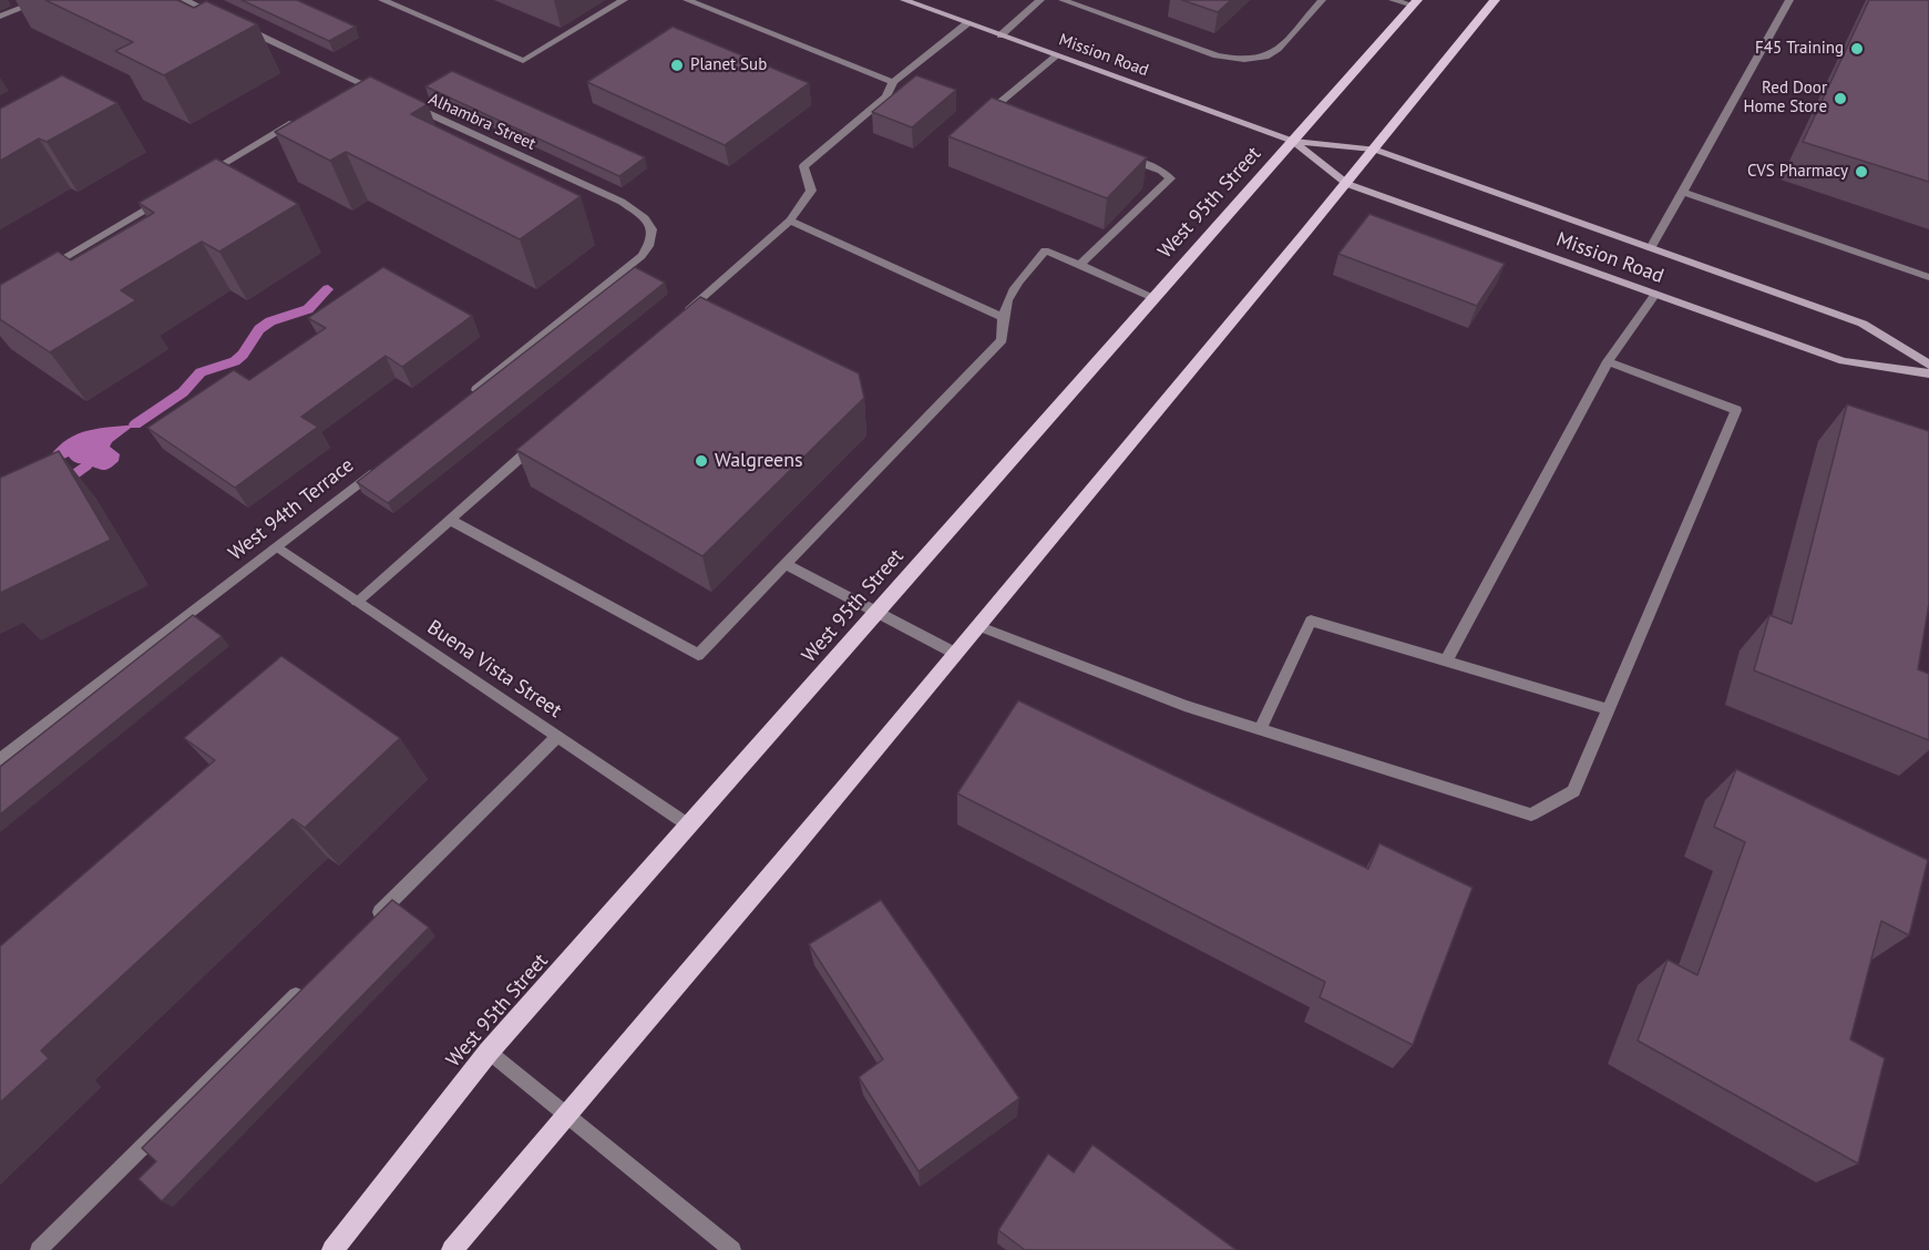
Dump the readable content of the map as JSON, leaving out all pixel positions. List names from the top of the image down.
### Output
{
  "streets": {
    "main road": ["Mission Road", "West 95th Street"],
    "street": ["Alhambra Street", "West 94th Terrace", "Buena Vista Street"]
  },
  "crossings": [
    ["Mission Road", "West 95th Street"],
    ["West 95th Street", "Buena Vista Street"],
    ["West 94th Terrace", "Buena Vista Street"]
  ],
  "places": [
    "F45 Training",
    "Planet Sub",
    "Red Door Home Store",
    "CVS Pharmacy",
    "Walgreens"
  ]
}
